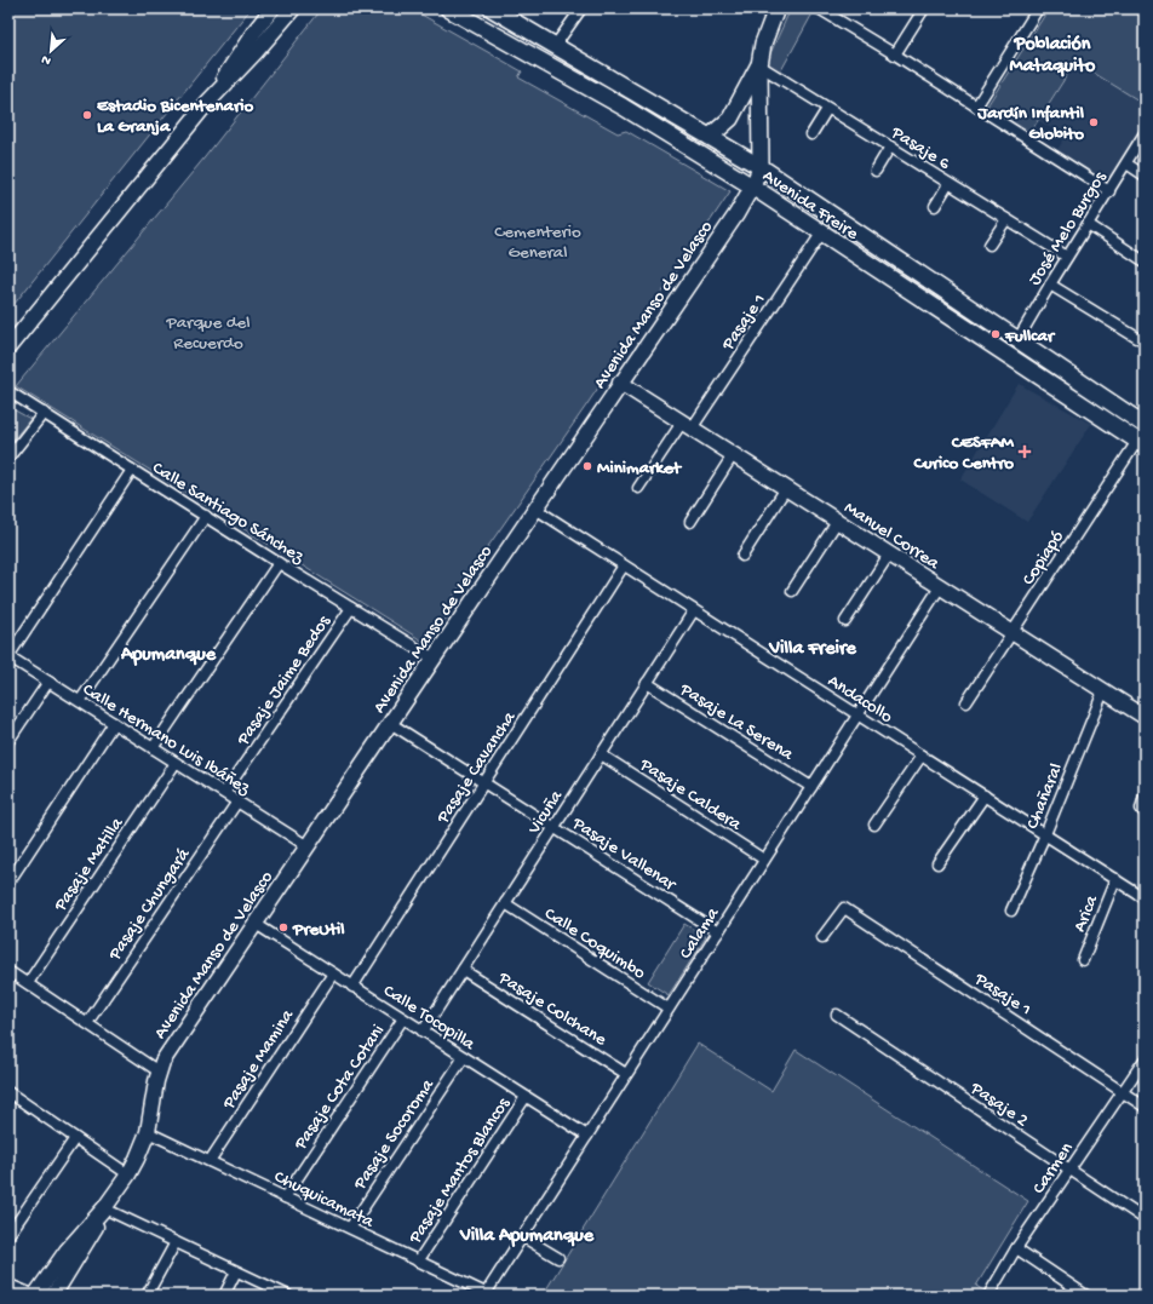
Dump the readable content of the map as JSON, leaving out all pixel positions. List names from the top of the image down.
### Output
{
  "streets": {
    "main road": ["Avenida Freire", "Avenida Manso de Velasco"],
    "street": [
      "Pasaje 6",
      "José Melo Burgos",
      "Pasaje 1",
      "Calle Santiago Sánchez",
      "Manuel Correa",
      "Copiapó",
      "Pasaje Jaime Bedos",
      "Andacollo",
      "Pasaje La Serena",
      "Calle Hermano Luis Ibáñez",
      "Pasaje Cavancha",
      "Pasaje Caldera",
      "Chañaral",
      "Vicuña",
      "Pasaje Vallenar",
      "Pasaje Matilla",
      "Pasaje Chungará",
      "Arica",
      "Calama",
      "Calle Coquimbo",
      "Pasaje Colchane",
      "Calle Tocopilla",
      "Pasaje Mamina",
      "Pasaje Cota Cotani",
      "Pasaje 2",
      "Pasaje Socoroma",
      "Carmen",
      "Pasaje Mantos Blancos",
      "Chuquicamata"
    ]
  },
  "crossings": [
    ["Pasaje 6", "José Melo Burgos"],
    ["Pasaje 6", "Avenida Manso de Velasco"],
    ["Avenida Freire", "José Melo Burgos"],
    ["Avenida Freire", "Avenida Manso de Velasco"],
    ["Avenida Freire", "Pasaje 1"],
    ["Avenida Freire", "Copiapó"],
    ["Avenida Manso de Velasco", "Calle Santiago Sánchez"],
    ["Avenida Manso de Velasco", "Manuel Correa"],
    ["Avenida Manso de Velasco", "Andacollo"],
    ["Avenida Manso de Velasco", "Calle Hermano Luis Ibáñez"],
    ["Avenida Manso de Velasco", "Pasaje Vallenar"],
    ["Avenida Manso de Velasco", "Calle Tocopilla"],
    ["Avenida Manso de Velasco", "Chuquicamata"],
    ["Pasaje 1", "Manuel Correa"],
    ["Pasaje 1", "Carmen"],
    ["Calle Santiago Sánchez", "Pasaje Jaime Bedos"],
    ["Manuel Correa", "Copiapó"],
    ["Manuel Correa", "Chañaral"],
    ["Manuel Correa", "Calama"],
    ["Pasaje Jaime Bedos", "Calle Hermano Luis Ibáñez"],
    ["Andacollo", "Pasaje Cavancha"],
    ["Andacollo", "Chañaral"],
    ["Andacollo", "Vicuña"],
    ["Andacollo", "Arica"],
    ["Andacollo", "Calama"],
    ["Pasaje La Serena", "Vicuña"],
    ["Pasaje La Serena", "Calama"],
    ["Calle Hermano Luis Ibáñez", "Pasaje Matilla"],
    ["Calle Hermano Luis Ibáñez", "Pasaje Chungará"],
    ["Pasaje Cavancha", "Pasaje Vallenar"],
    ["Pasaje Cavancha", "Calle Tocopilla"],
    ["Pasaje Caldera", "Vicuña"],
    ["Pasaje Caldera", "Calama"],
    ["Vicuña", "Pasaje Vallenar"],
    ["Vicuña", "Calle Coquimbo"],
    ["Vicuña", "Pasaje Colchane"],
    ["Vicuña", "Calle Tocopilla"],
    ["Pasaje Vallenar", "Calama"],
    ["Calama", "Calle Coquimbo"],
    ["Calama", "Pasaje Colchane"],
    ["Calama", "Calle Tocopilla"],
    ["Calama", "Chuquicamata"],
    ["Calle Tocopilla", "Pasaje Mamina"],
    ["Calle Tocopilla", "Pasaje Cota Cotani"],
    ["Calle Tocopilla", "Pasaje Socoroma"],
    ["Calle Tocopilla", "Pasaje Mantos Blancos"],
    ["Pasaje Mamina", "Chuquicamata"],
    ["Pasaje Cota Cotani", "Chuquicamata"],
    ["Pasaje 2", "Carmen"],
    ["Pasaje Socoroma", "Chuquicamata"],
    ["Pasaje Mantos Blancos", "Chuquicamata"]
  ],
  "districts": [
    "Población Mataquito",
    "Villa Freire",
    "Apumanque",
    "Villa Apumanque"
  ],
  "parks": ["Cementerio General", "Parque del Recuerdo"],
  "places": {
    "other": [
      "Estadio Bicentenario La Granja",
      "Jardín Infantil Globito",
      "Fullcar",
      "Minimarket",
      "PreUtil"
    ],
    "health": ["CESFAM Curico Centro"]
  },
  "north": "bottom left"
}
